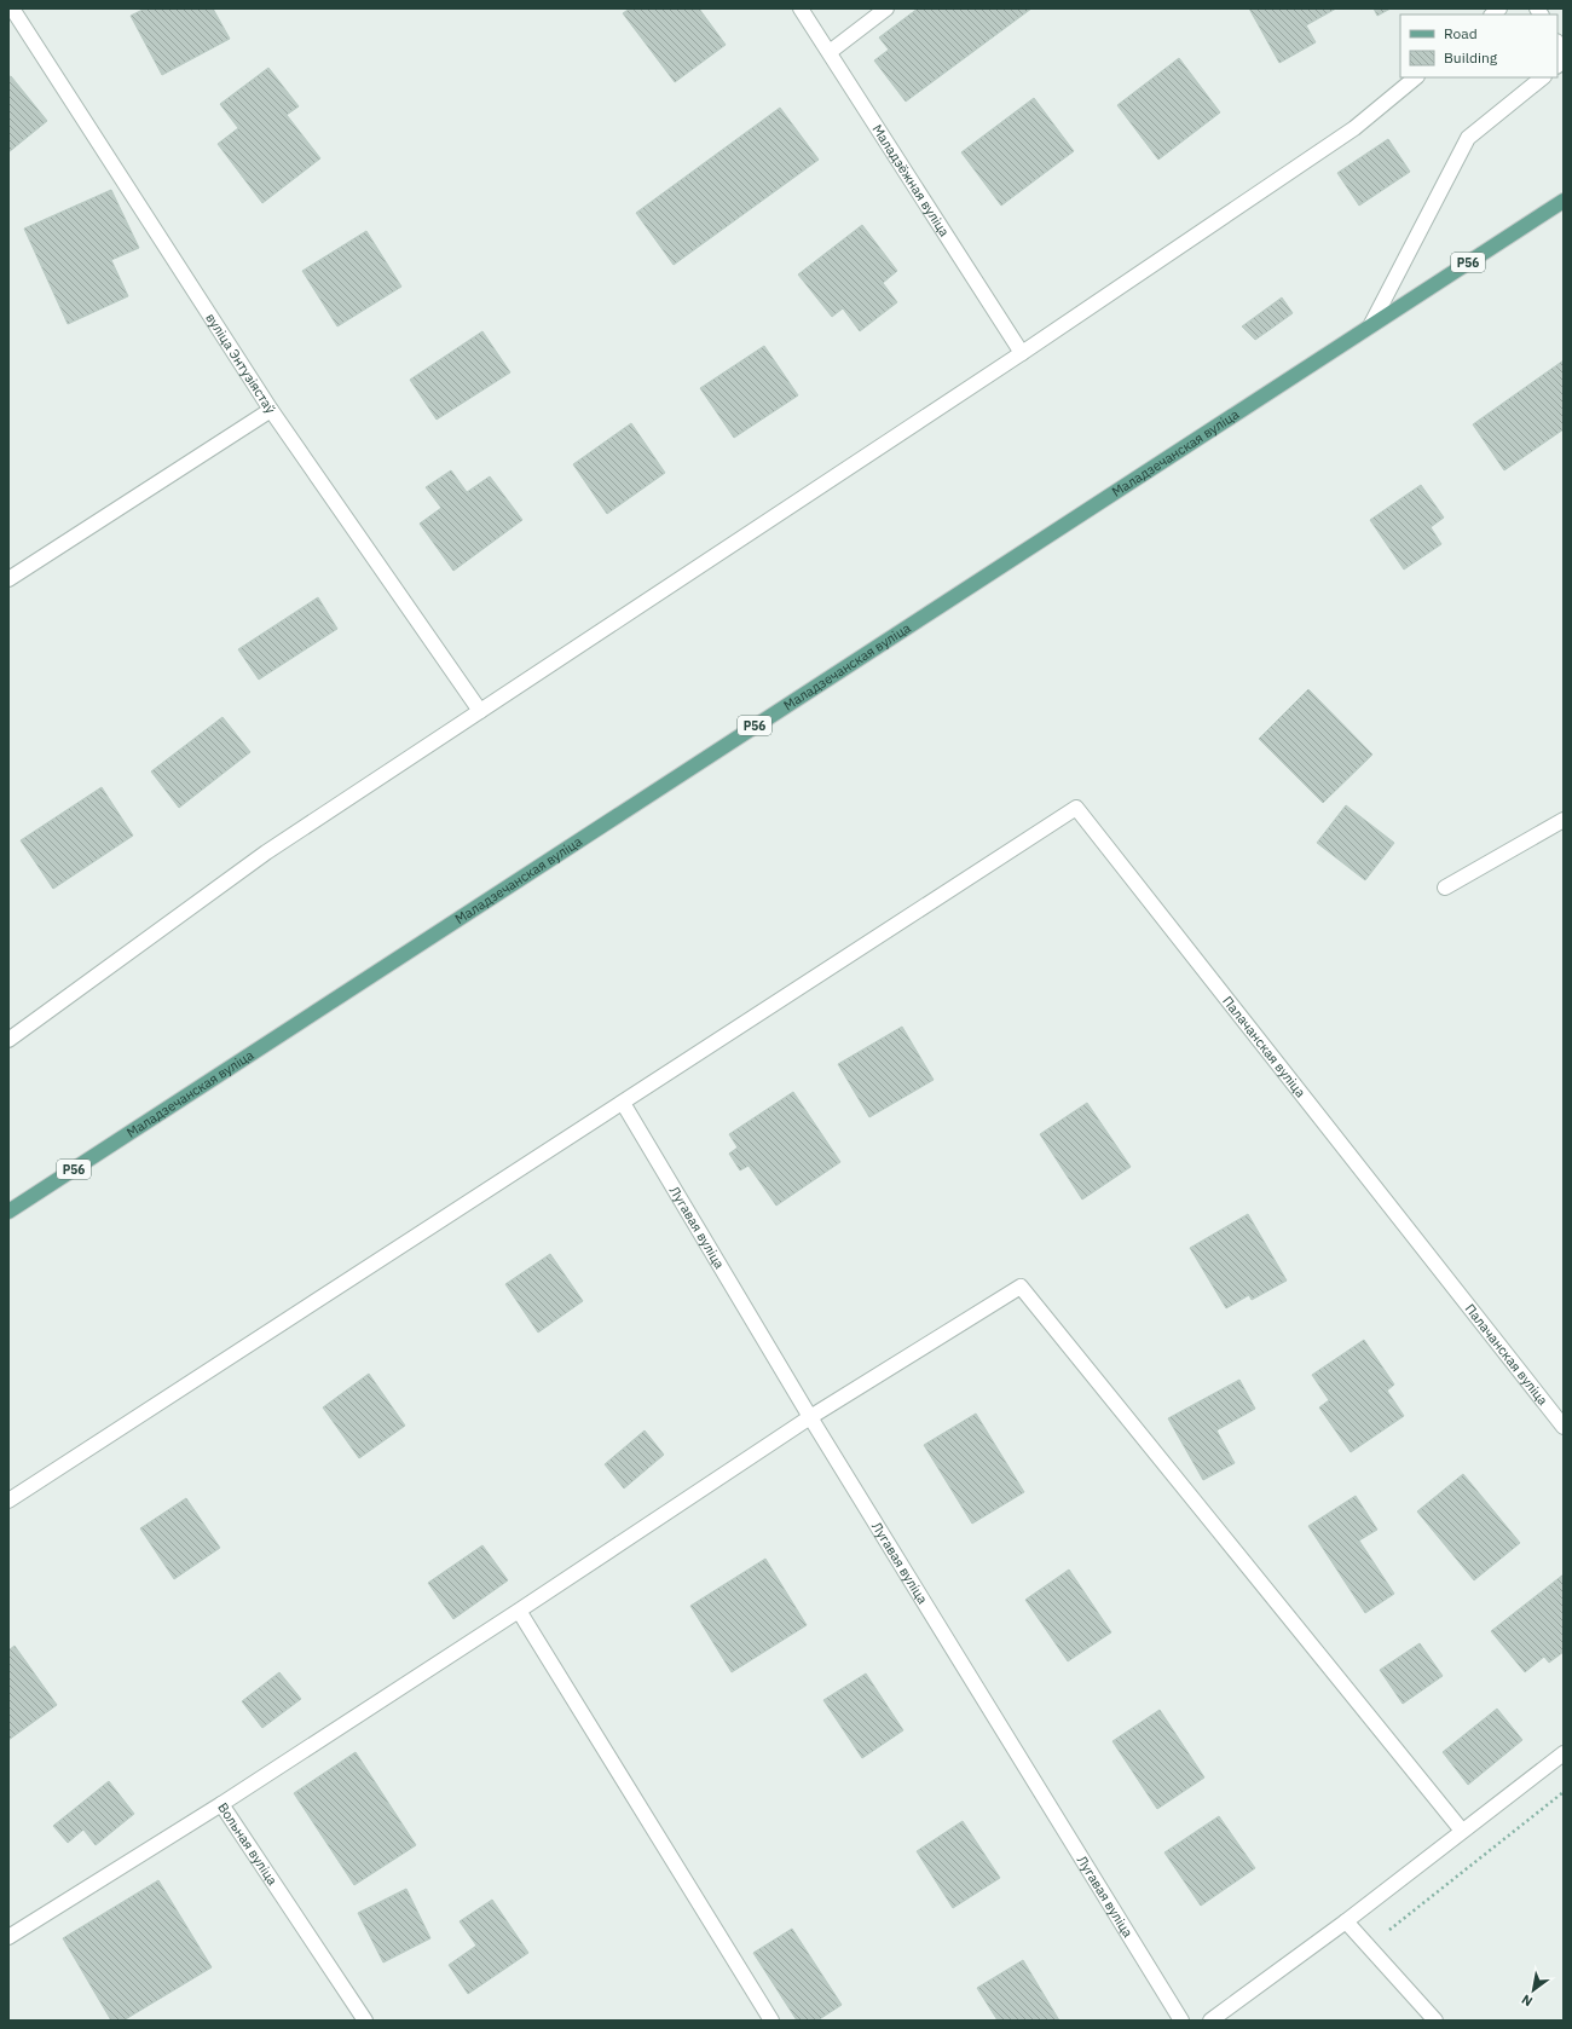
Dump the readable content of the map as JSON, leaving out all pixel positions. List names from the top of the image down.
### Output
{
  "streets": {
    "main road": ["Р56", "Маладзечанская вуліца"],
    "street": [
      "Маладзёжная вуліца",
      "вуліца Энтузіястаў",
      "Палачанская вуліца",
      "Лугавая вуліца",
      "Вольная вуліца"
    ]
  },
  "crossings": [
    ["Палачанская вуліца", "Лугавая вуліца"]
  ],
  "legend": ["Road", "Building"],
  "north": "bottom left"
}
